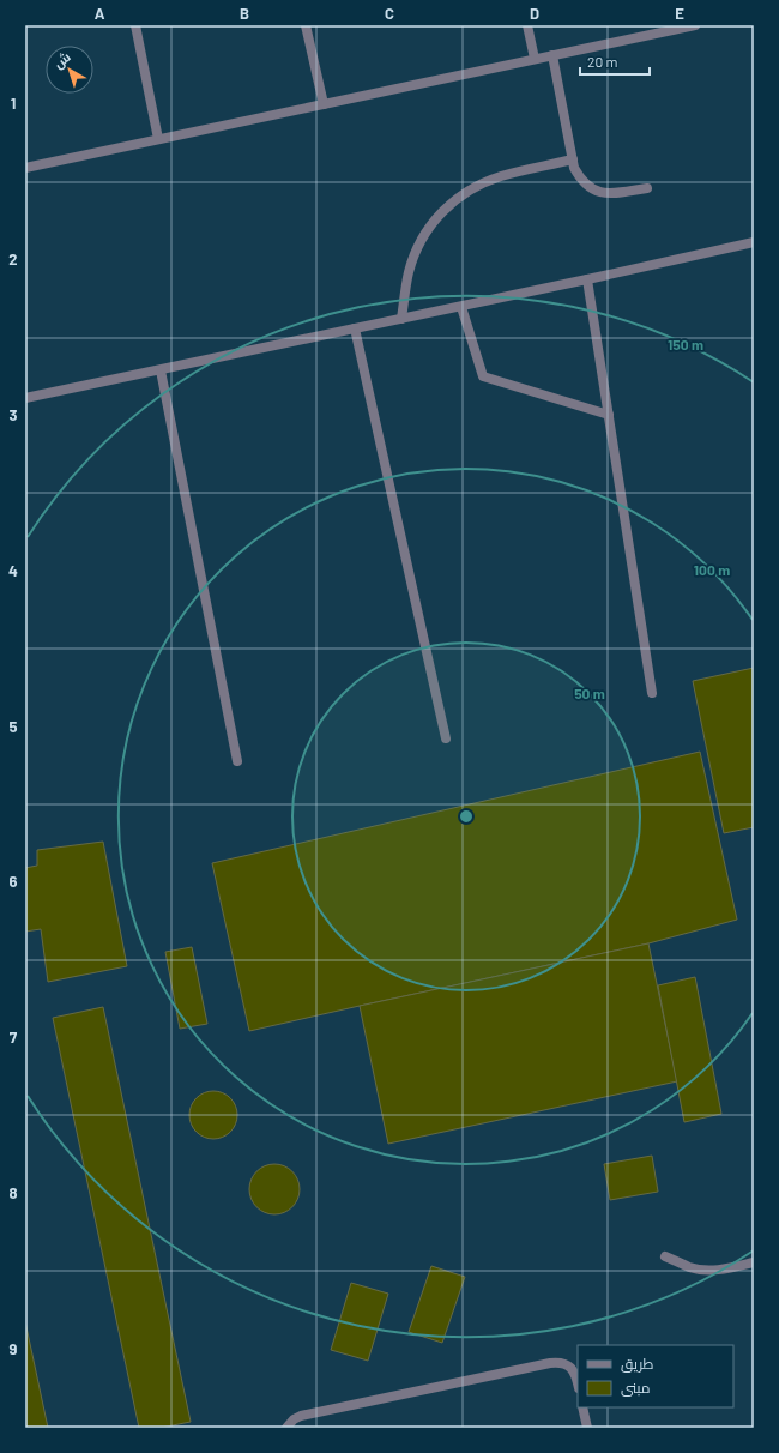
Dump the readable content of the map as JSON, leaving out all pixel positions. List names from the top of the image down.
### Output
{
  "legend": ["طريق", "مبنى"],
  "scale_bar": "20 m",
  "north": "top left",
  "grid": {
    "columns": [
      "A",
      "B",
      "C",
      "D",
      "E"
    ],
    "rows": [
      "1",
      "2",
      "3",
      "4",
      "5",
      "6",
      "7",
      "8",
      "9"
    ]
  },
  "rings": ["150 m", "100 m", "50 m"]
}
